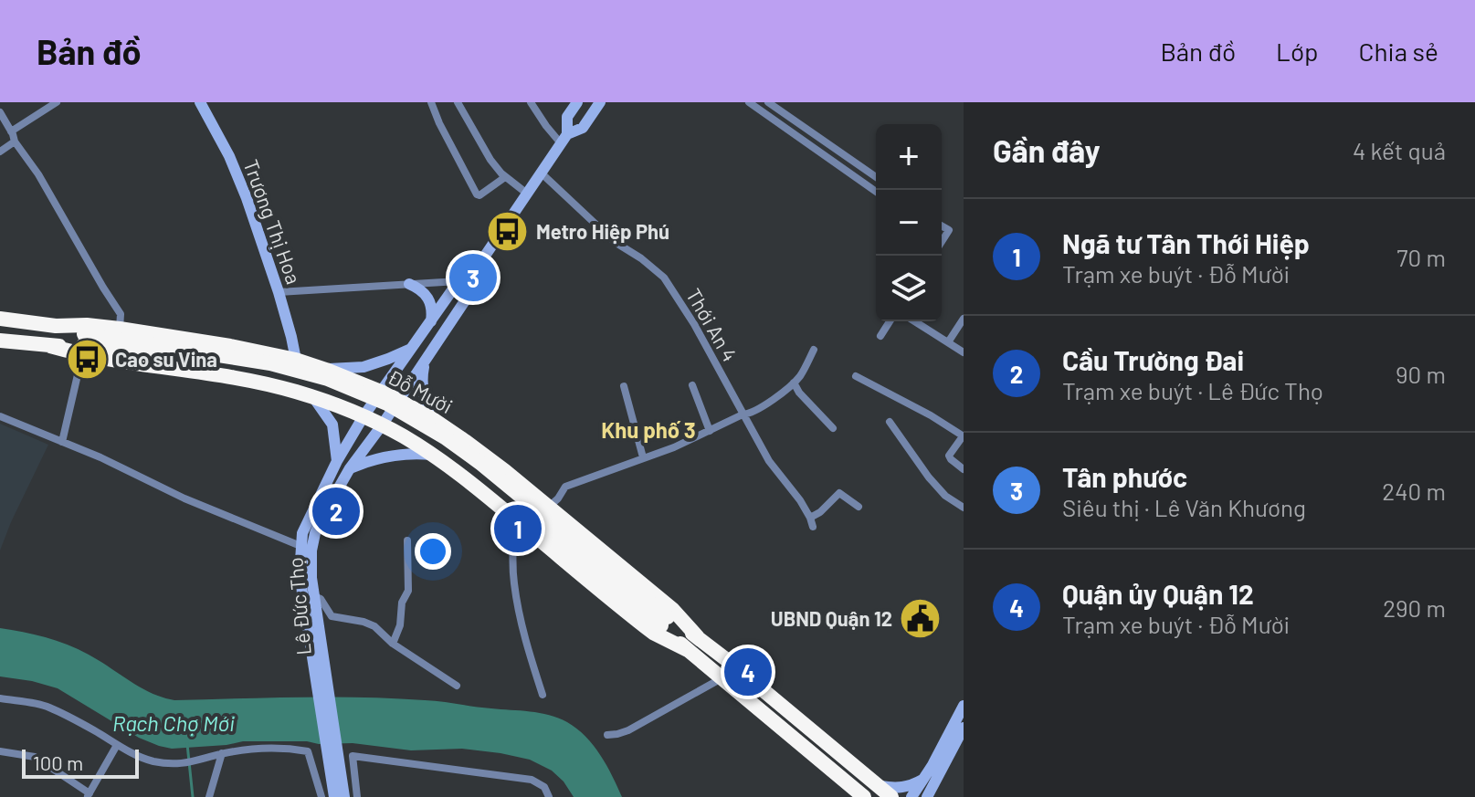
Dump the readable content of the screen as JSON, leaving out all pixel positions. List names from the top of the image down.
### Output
{
  "streets": {
    "highway": ["Đỗ Mười"],
    "main road": ["Trương Thị Hoa", "Lê Đức Thọ"],
    "street": ["Thới An 4"]
  },
  "crossings": [
    ["Trương Thị Hoa", "Đỗ Mười"],
    ["Thới An 4", "Lê Đức Thọ"],
    ["Đỗ Mười", "Lê Đức Thọ"]
  ],
  "districts": ["Khu phố 3"],
  "water": ["Rạch Chợ Mới"],
  "places": {
    "bus stop": ["Metro Hiệp Phú", "Cao su Vina"],
    "public building": ["UBND Quận 12"]
  },
  "scale_bar": "100 m",
  "page": {
    "header": "Bản đồ",
    "nav": ["Bản đồ", "Lớp", "Chia sẻ"],
    "heading": ["Gần đây", "4 kết quả"],
    "map_buttons": ["+", "−"],
    "list": [
      {
        "mark": "1",
        "name": "Ngã tư Tân Thới Hiệp",
        "note": "Trạm xe buýt · Đỗ Mười",
        "value": "70 m"
      },
      {
        "mark": "2",
        "name": "Cầu Trường Đai",
        "note": "Trạm xe buýt · Lê Đức Thọ",
        "value": "90 m"
      },
      {
        "mark": "3",
        "name": "Tân phước",
        "note": "Siêu thị · Lê Văn Khương",
        "value": "240 m"
      },
      {
        "mark": "4",
        "name": "Quận ủy Quận 12",
        "note": "Trạm xe buýt · Đỗ Mười",
        "value": "290 m"
      }
    ],
    "pins": [
      "3",
      "2",
      "1",
      "4"
    ],
    "scale": "100 m"
  }
}
